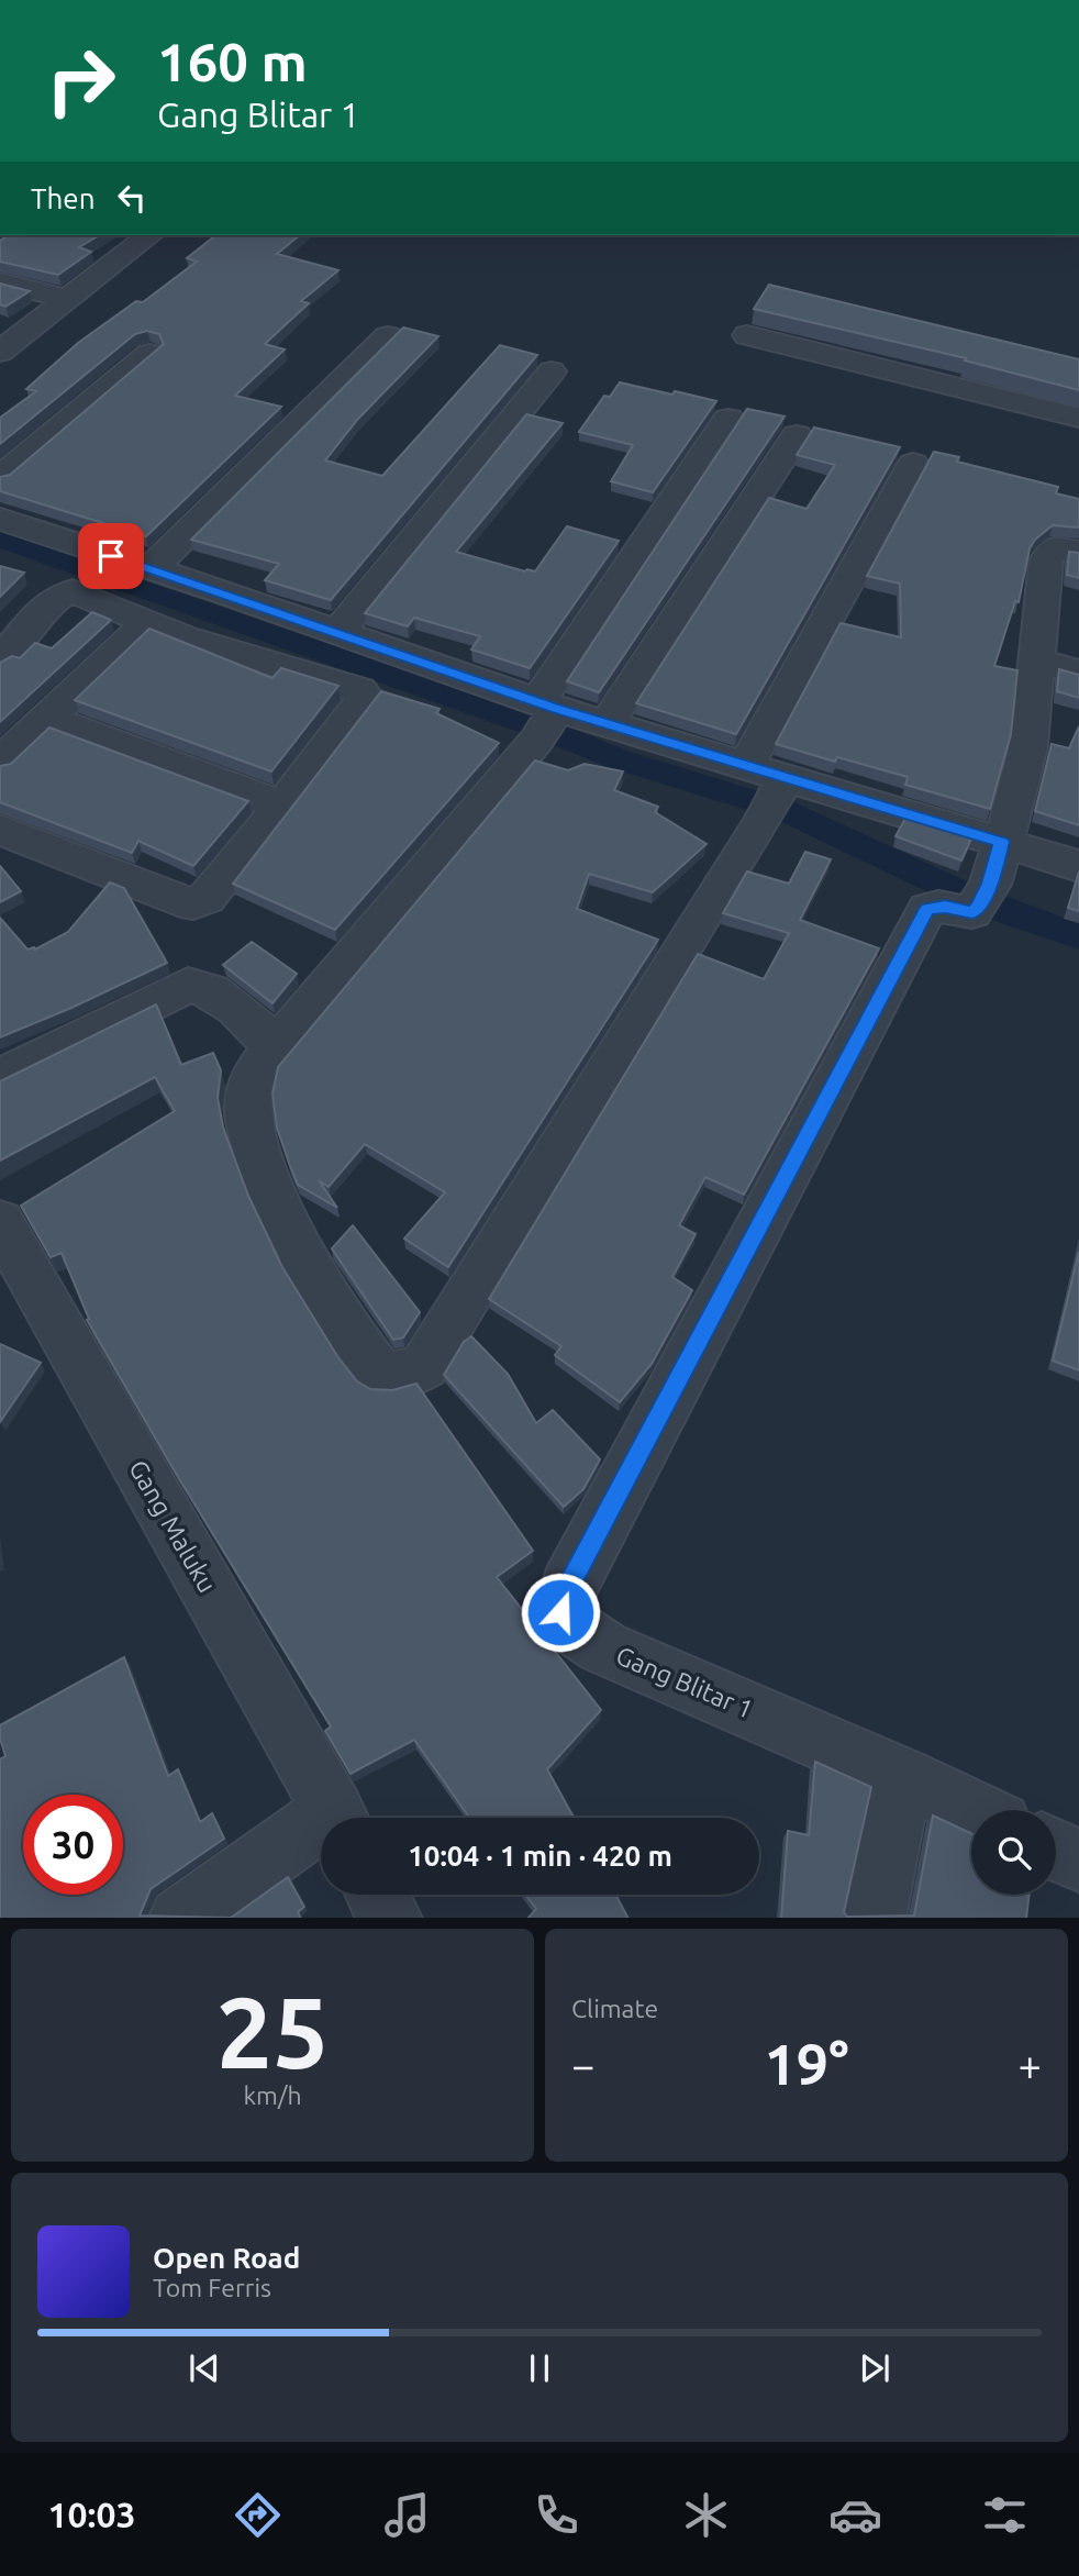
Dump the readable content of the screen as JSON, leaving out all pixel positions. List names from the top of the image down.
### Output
{
  "streets": {
    "street": ["Gang Maluku", "Gang Blitar 1"]
  },
  "page": {
    "turn": ["160 m", "Gang Blitar 1"],
    "then": "Then",
    "limit": "30",
    "trip": "10:04 · 1 min · 420 m",
    "tile": [
      ["25", "km/h"],
      "Climate"
    ],
    "heat": ["−", "19°", "+"],
    "song": ["Open Road", "Tom Ferris"],
    "tabs": "10:03"
  }
}
